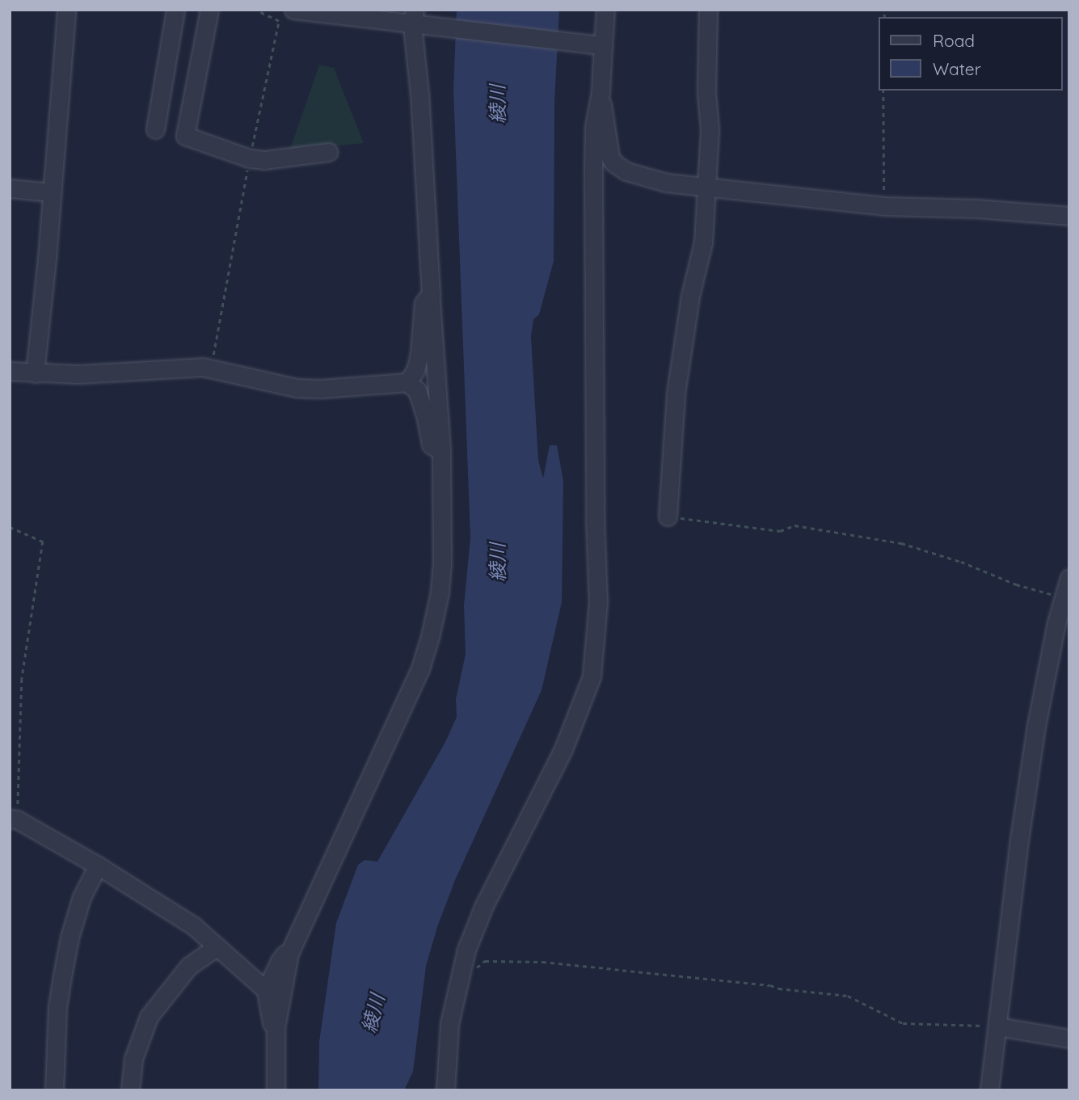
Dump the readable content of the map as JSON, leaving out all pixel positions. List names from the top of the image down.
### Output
{
  "water": ["綾川"],
  "legend": ["Road", "Water"]
}
